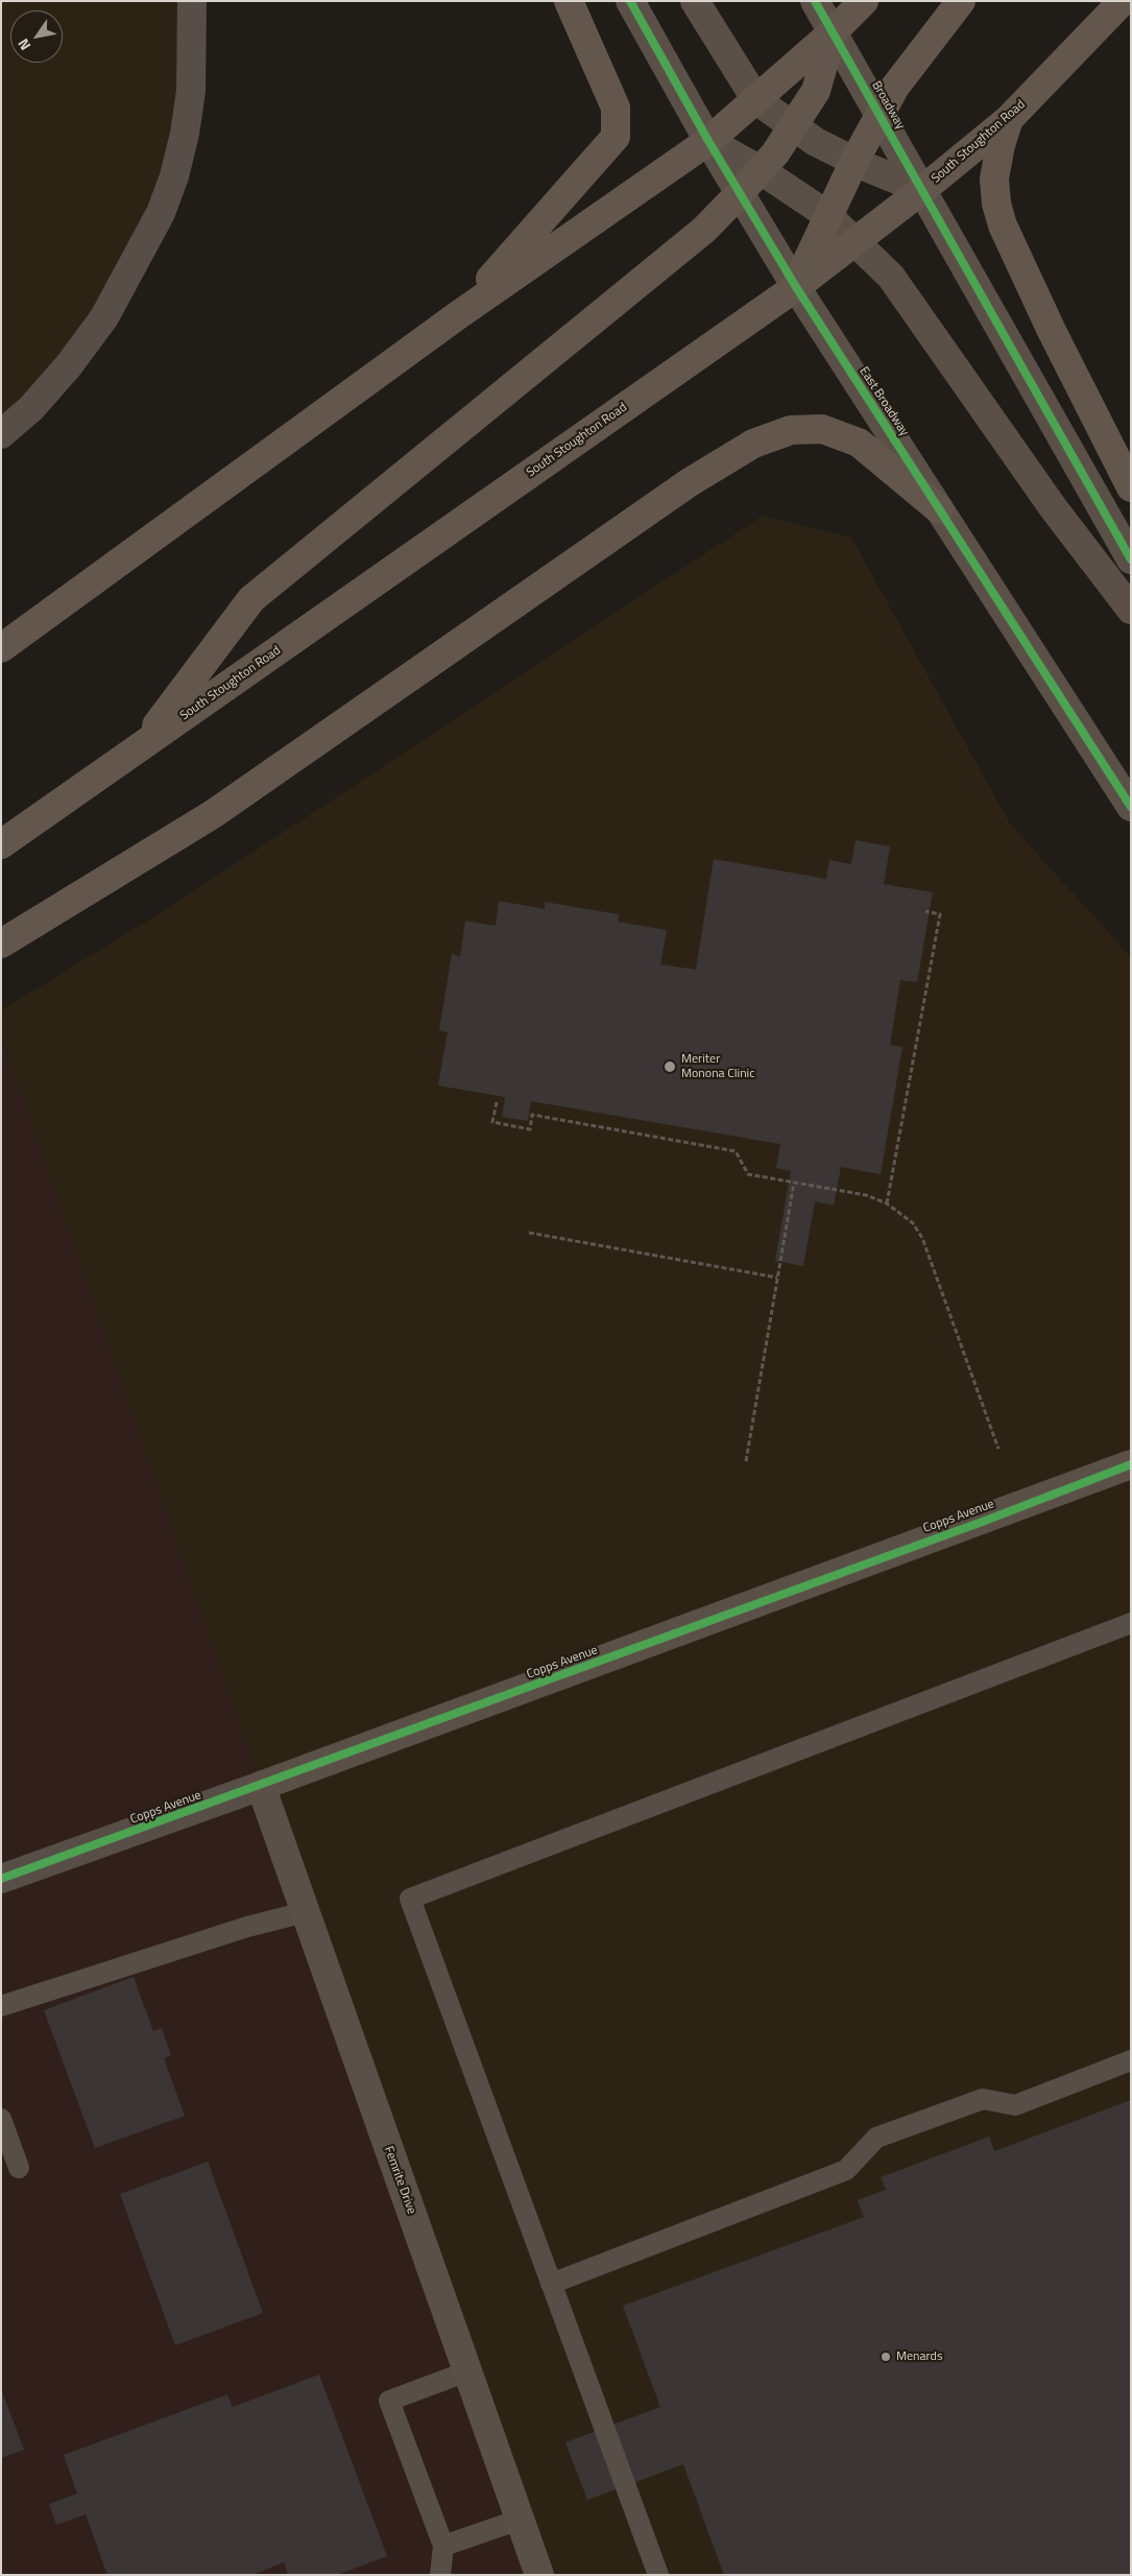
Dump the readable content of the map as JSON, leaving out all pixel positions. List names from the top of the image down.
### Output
{
  "streets": {
    "main road": ["South Stoughton Road"],
    "street": [
      "Broadway",
      "East Broadway",
      "Copps Avenue",
      "Femrite Drive"
    ]
  },
  "crossings": [
    ["Broadway", "South Stoughton Road"],
    ["South Stoughton Road", "East Broadway"],
    ["Copps Avenue", "Femrite Drive"]
  ],
  "places": ["Meriter Monona Clinic", "Menards"],
  "north": "bottom left"
}
